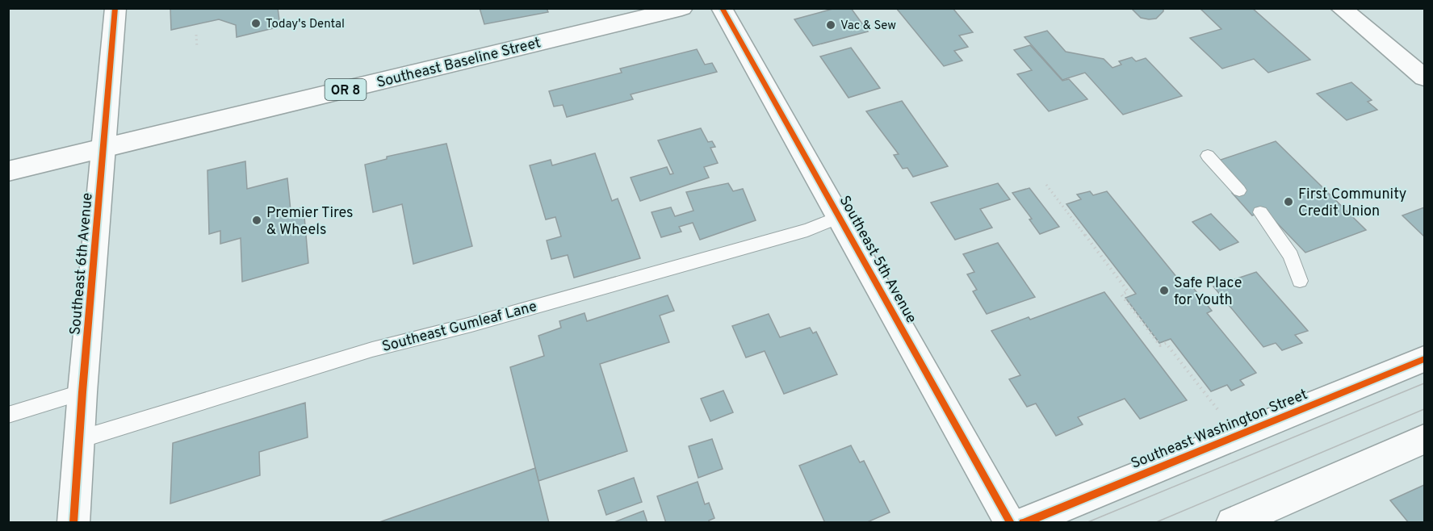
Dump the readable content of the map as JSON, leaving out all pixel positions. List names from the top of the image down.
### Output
{
  "streets": {
    "main road": [
      "Southeast Baseline Street",
      "OR 8",
      "Southeast 5th Avenue",
      "Southeast 6th Avenue",
      "Southeast Washington Street"
    ],
    "lane": ["Southeast Gumleaf Lane"]
  },
  "crossings": [
    ["Southeast Baseline Street", "Southeast 6th Avenue"],
    ["Southeast 5th Avenue", "Southeast Gumleaf Lane"],
    ["Southeast 6th Avenue", "Southeast Gumleaf Lane"]
  ],
  "places": [
    "Today's Dental",
    "Vac & Sew",
    "First Community Credit Union",
    "Premier Tires & Wheels",
    "Safe Place for Youth"
  ]
}
